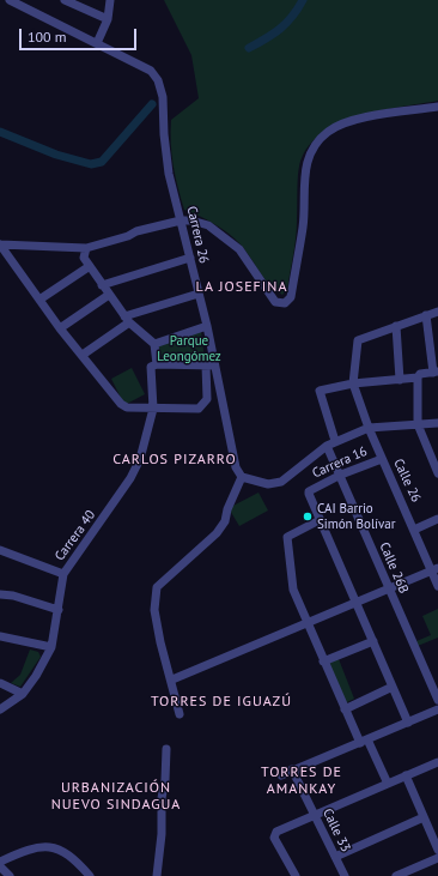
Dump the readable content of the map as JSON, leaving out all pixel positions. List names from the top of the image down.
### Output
{
  "streets": {
    "street": [
      "Carrera 26",
      "Carrera 16",
      "Calle 26",
      "Carrera 40",
      "Calle 26B",
      "Calle 33"
    ]
  },
  "crossings": [
    ["Carrera 16", "Calle 26"],
    ["Carrera 16", "Calle 26B"],
    ["Calle 26", "Calle 26B"]
  ],
  "districts": [
    "LA JOSEFINA",
    "CARLOS PIZARRO",
    "TORRES DE IGUAZÚ",
    "TORRES DE AMANKAY",
    "URBANIZACIÓN NUEVO SINDAGUA"
  ],
  "parks": ["Parque Leongómez"],
  "places": ["CAI Barrio Simón Bolívar"],
  "scale_bar": "100 m"
}
